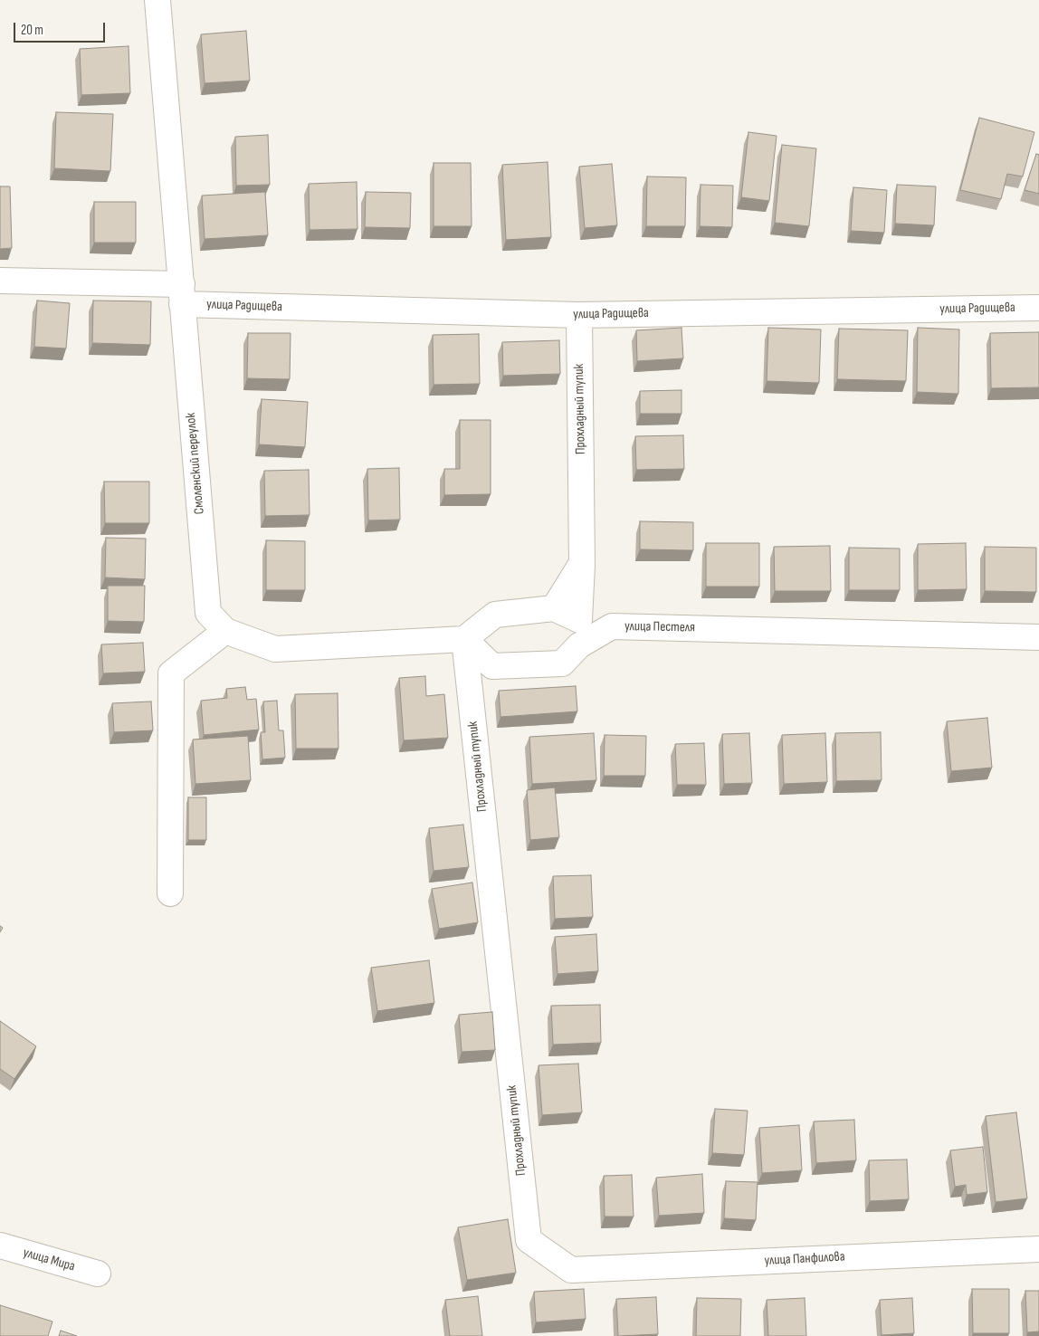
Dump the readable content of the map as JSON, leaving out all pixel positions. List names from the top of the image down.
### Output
{
  "streets": {
    "street": [
      "улица Радищева",
      "Прохладный тупик",
      "Смоленский переулок",
      "улица Пестеля",
      "улица Панфилова",
      "улица Мира"
    ]
  },
  "crossings": [
    ["улица Радищева", "Прохладный тупик"],
    ["улица Радищева", "Смоленский переулок"],
    ["Прохладный тупик", "улица Пестеля"],
    ["Прохладный тупик", "улица Панфилова"]
  ],
  "scale_bar": "20 m"
}
